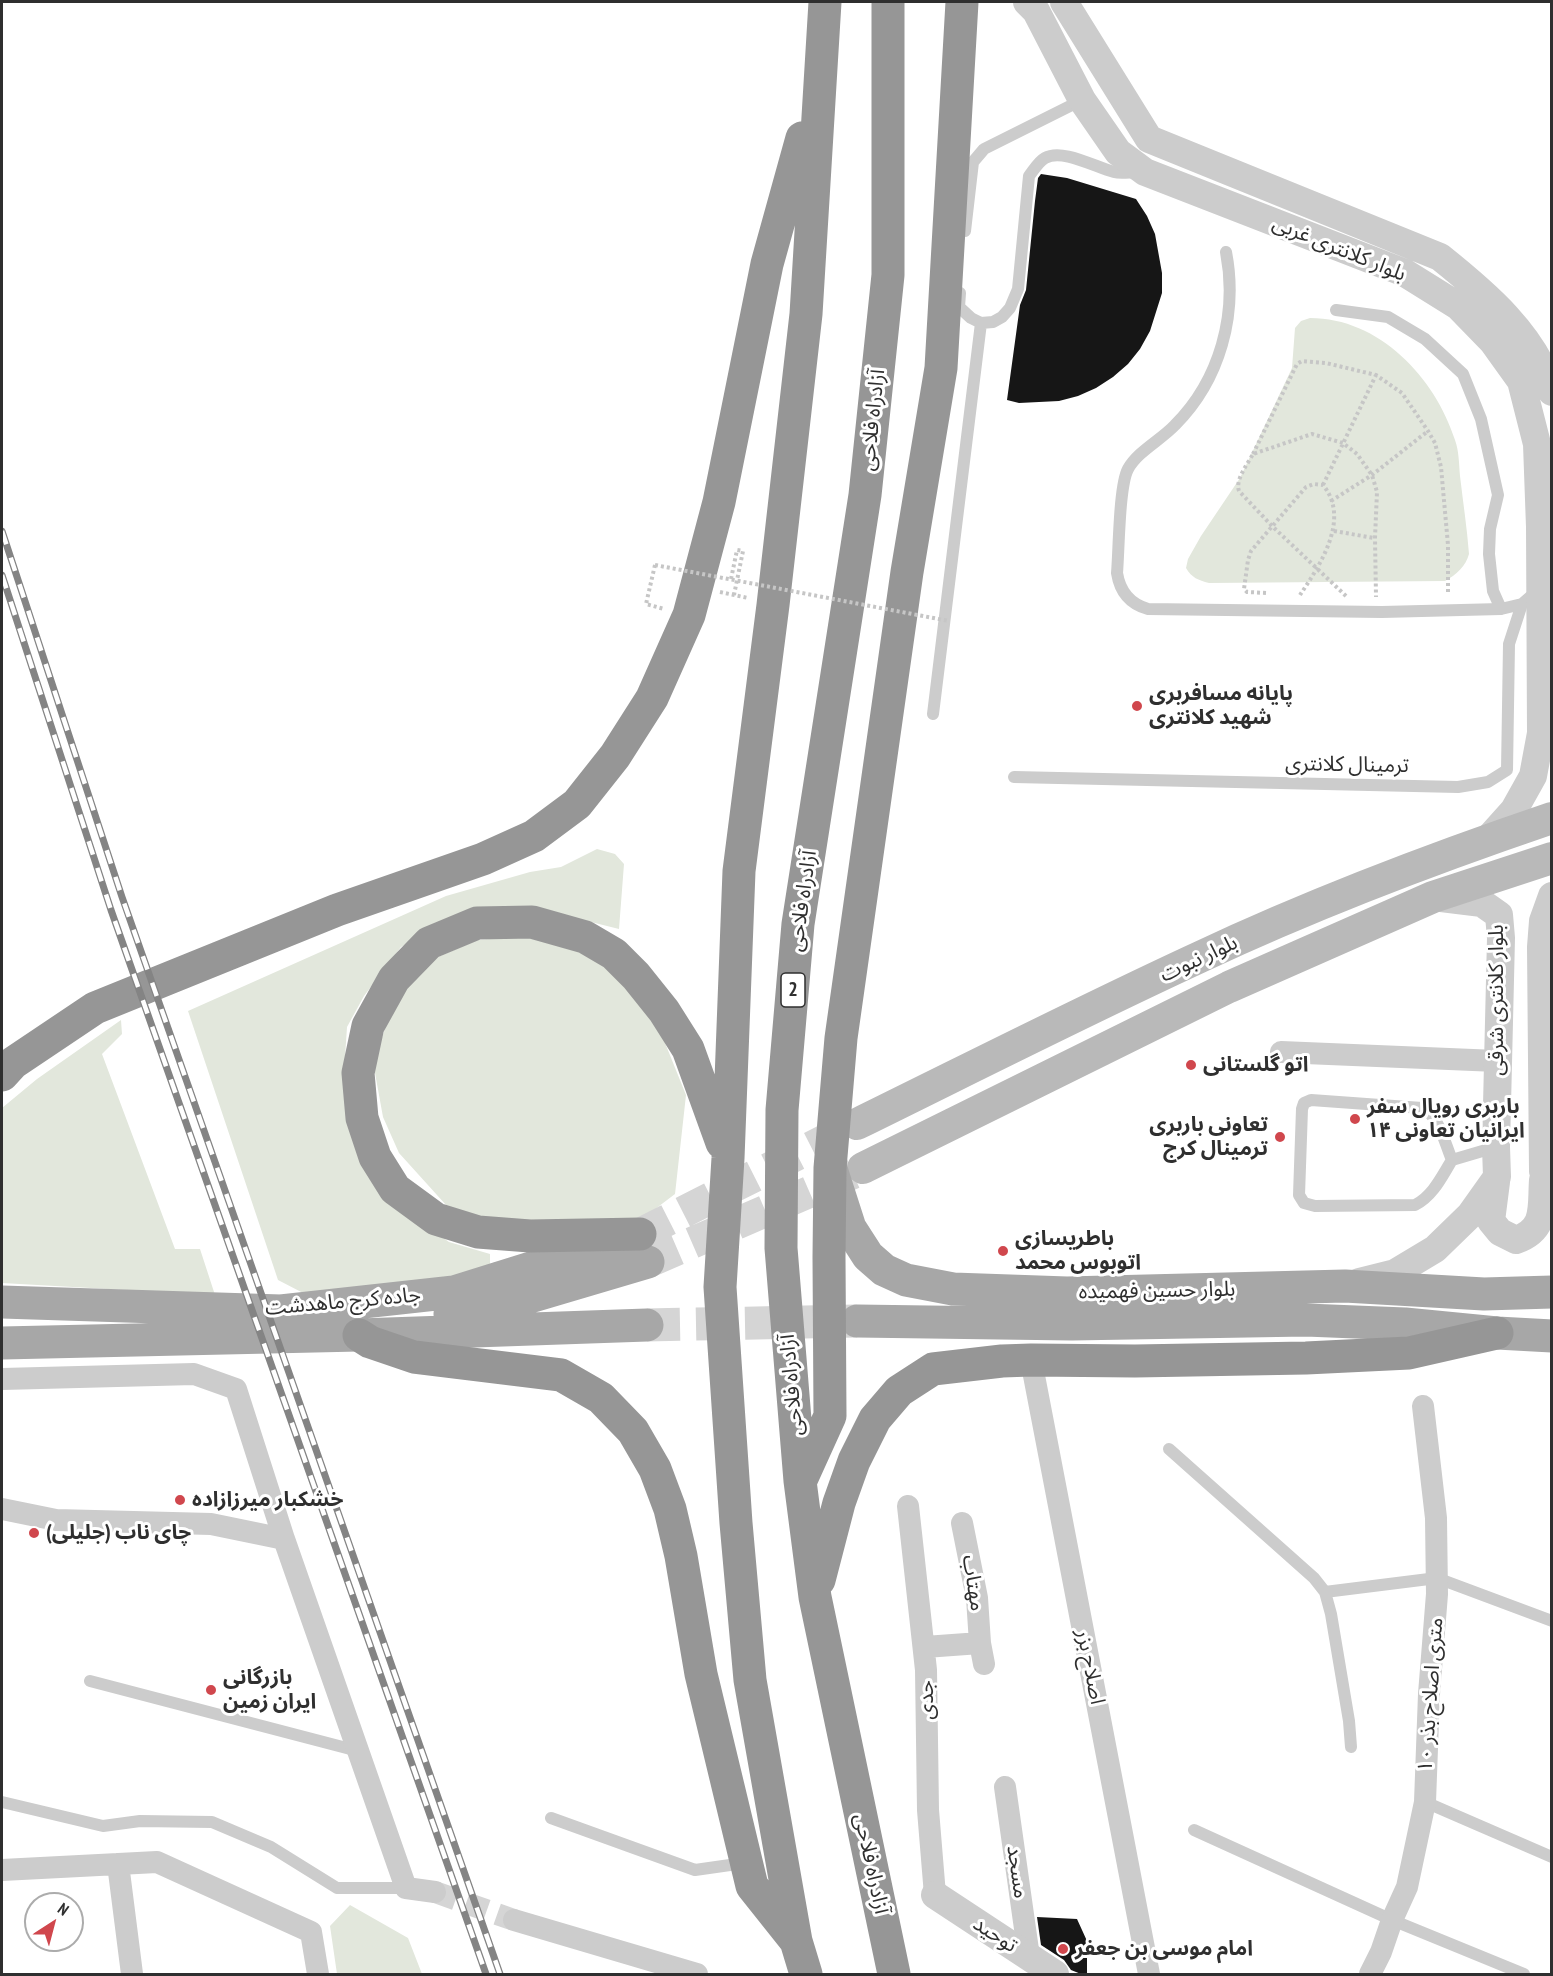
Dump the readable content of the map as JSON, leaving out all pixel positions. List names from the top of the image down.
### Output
{
  "streets": {
    "highway": ["آزادراه فلاحی", "2"],
    "main road": ["بلوار نبوت", "بلوار حسین فهمیده", "جاده کرج ماهدشت"],
    "street": [
      "بلوار کلانتری غربی",
      "بلوار کلانتری شرقی",
      "مهتاب",
      "اصلاح بزر",
      "۱۰ متری اصلاح بذر",
      "جدی",
      "مسجد",
      "توحید"
    ],
    "lane": ["ترمینال کلانتری"]
  },
  "crossings": [
    ["بلوار کلانتری غربی", "ترمینال کلانتری"],
    ["بلوار کلانتری غربی", "بلوار نبوت"],
    ["بلوار نبوت", "بلوار کلانتری شرقی"],
    ["مهتاب", "جدی"],
    ["جدی", "توحید"],
    ["مسجد", "توحید"]
  ],
  "places": [
    "پایانه مسافربری شهید کلانتری",
    "اتو گلستانی",
    "باربری رویال سفر ایرانیان تعاونی ۱۴",
    "تعاونی باربری ترمینال کرج",
    "باطریسازی اتوبوس محمد",
    "خشکبار میرزازاده",
    "چای ناب (جلیلی)",
    "بازرگانی ایران زمین",
    "امام موسی بن جعفر"
  ],
  "north": "top right"
}
